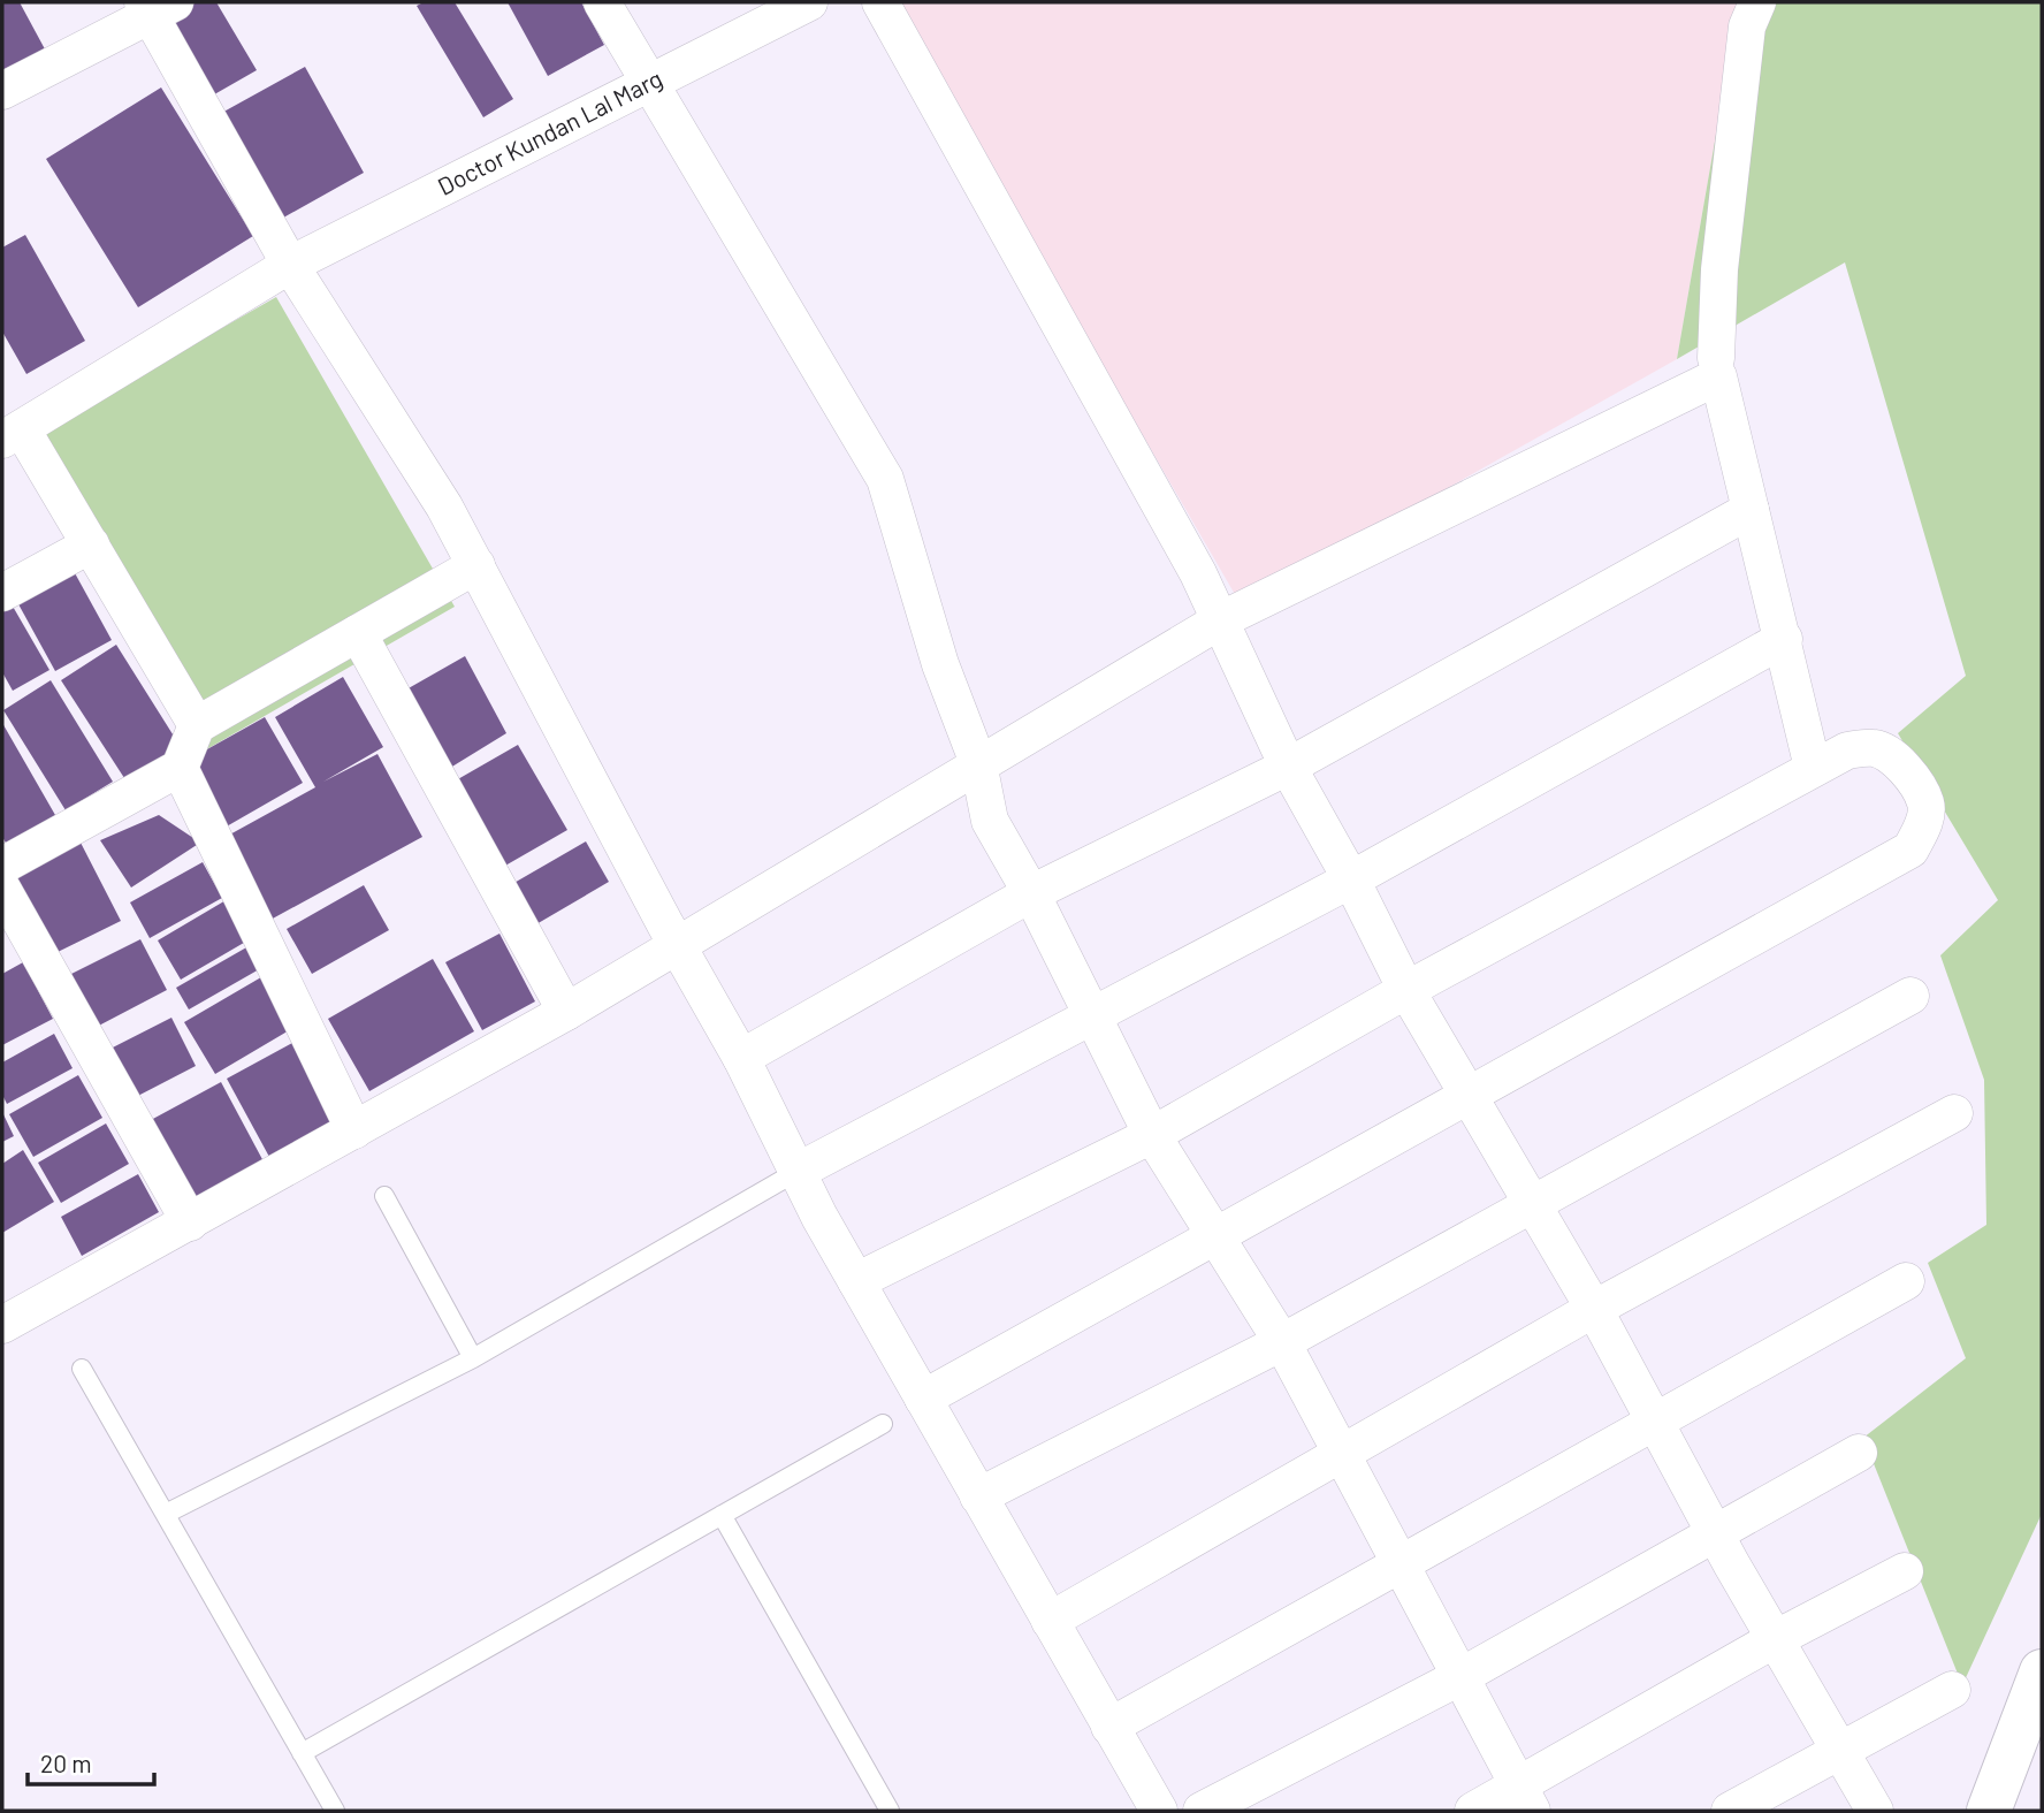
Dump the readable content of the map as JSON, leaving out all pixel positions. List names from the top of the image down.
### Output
{
  "streets": {
    "street": ["Doctor Kundan Lal Marg"]
  },
  "scale_bar": "20 m"
}
